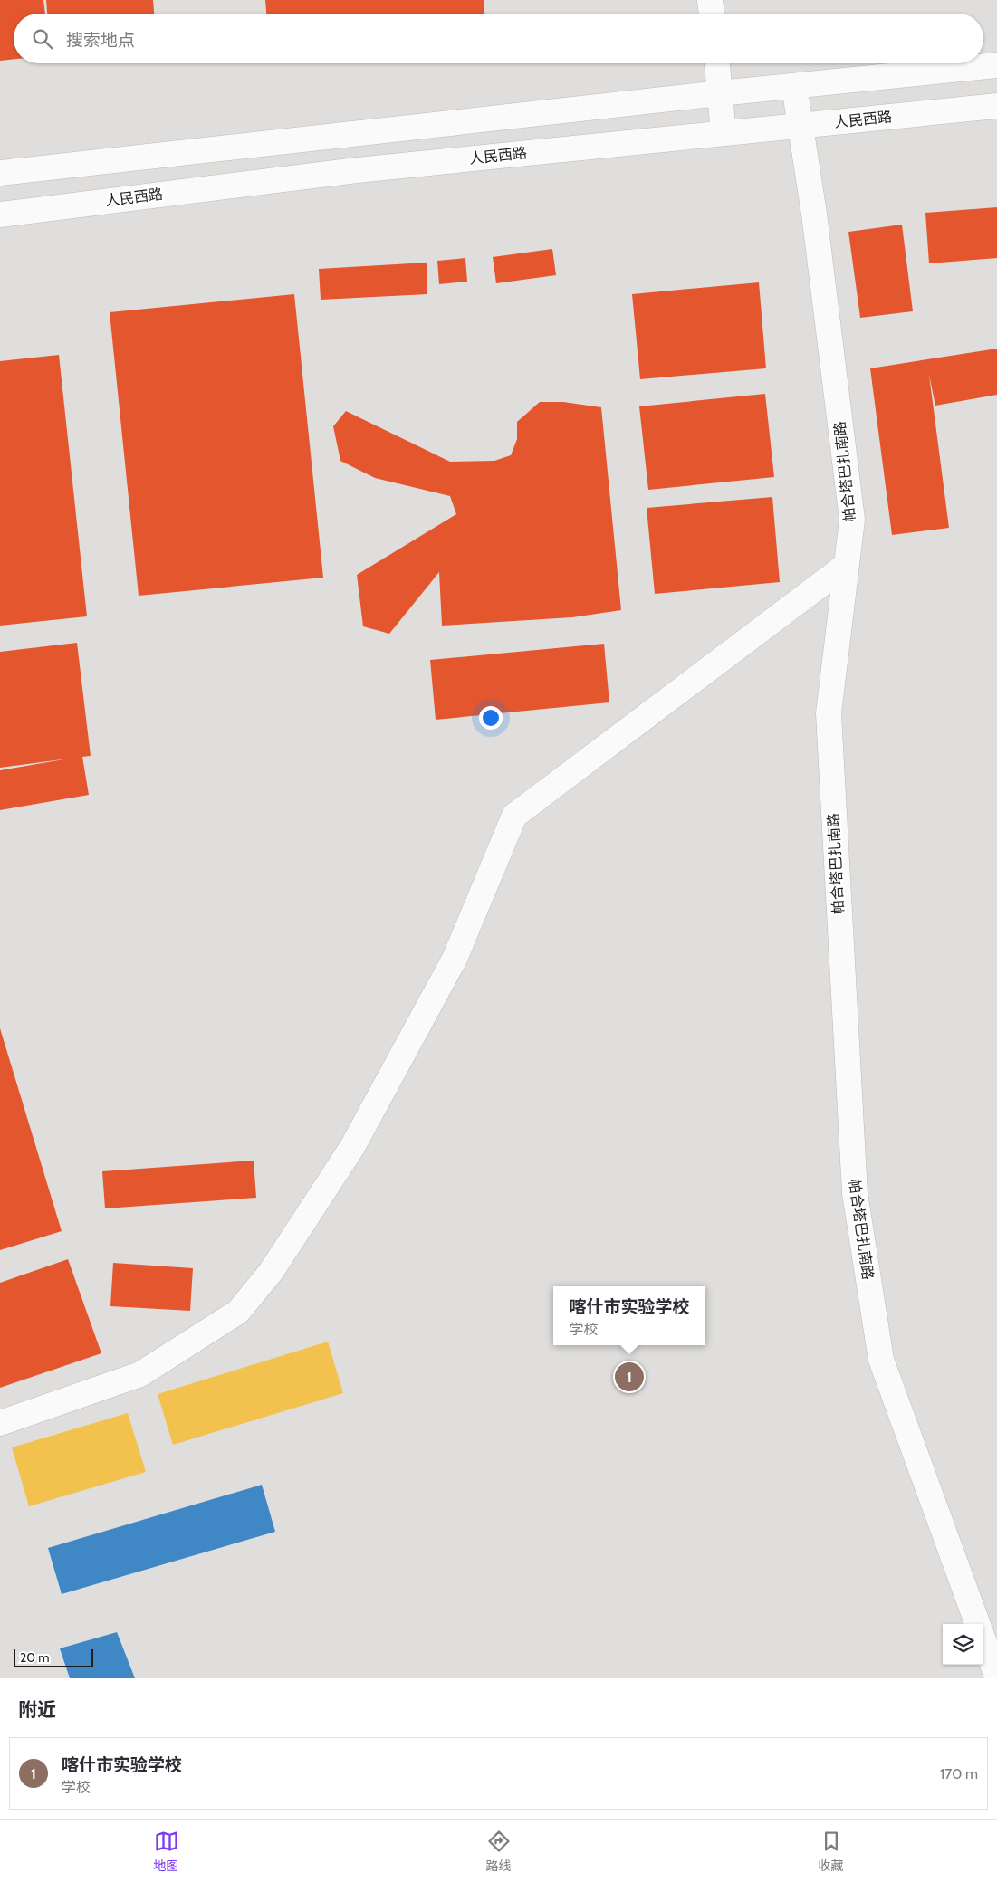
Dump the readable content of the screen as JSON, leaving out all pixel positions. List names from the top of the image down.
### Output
{
  "streets": {
    "street": ["人民西路", "帕合塔巴扎南路"]
  },
  "crossings": [
    ["人民西路", "帕合塔巴扎南路"]
  ],
  "scale_bar": "20 m",
  "page": {
    "search": "搜索地点",
    "popup": ["喀什市实验学校", "学校"],
    "pins": "1",
    "scale": "20 m",
    "heading": "附近",
    "list": [
      {
        "mark": "1",
        "name": "喀什市实验学校",
        "note": "学校",
        "value": "170 m"
      }
    ],
    "nav": ["地图", "路线", "收藏"]
  }
}
